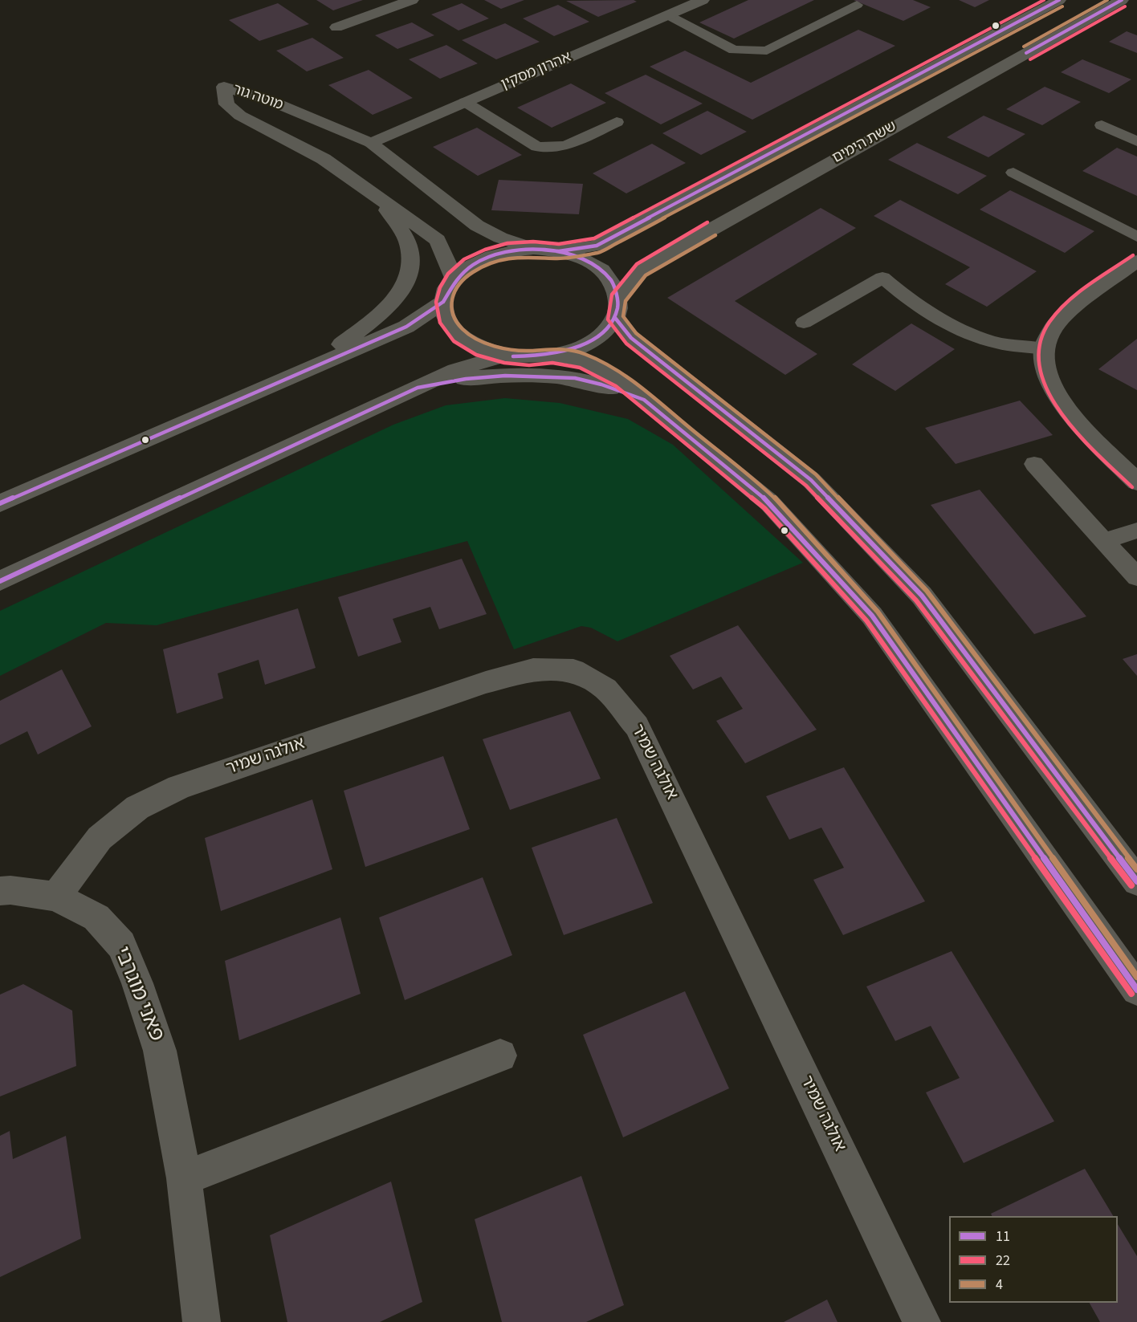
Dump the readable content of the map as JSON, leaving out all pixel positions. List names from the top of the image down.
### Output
{
  "streets": {
    "street": [
      "אהרון מסקין",
      "מוטה גור",
      "ששת הימים",
      "אולגה שמיר",
      "פאני מוגרבי"
    ]
  },
  "crossings": [
    ["אהרון מסקין", "מוטה גור"],
    ["מוטה גור", "ששת הימים"],
    ["אולגה שמיר", "פאני מוגרבי"]
  ],
  "lines": ["transit line 11", "transit line 22", "transit line 4"],
  "legend": ["11", "22", "4"]
}
